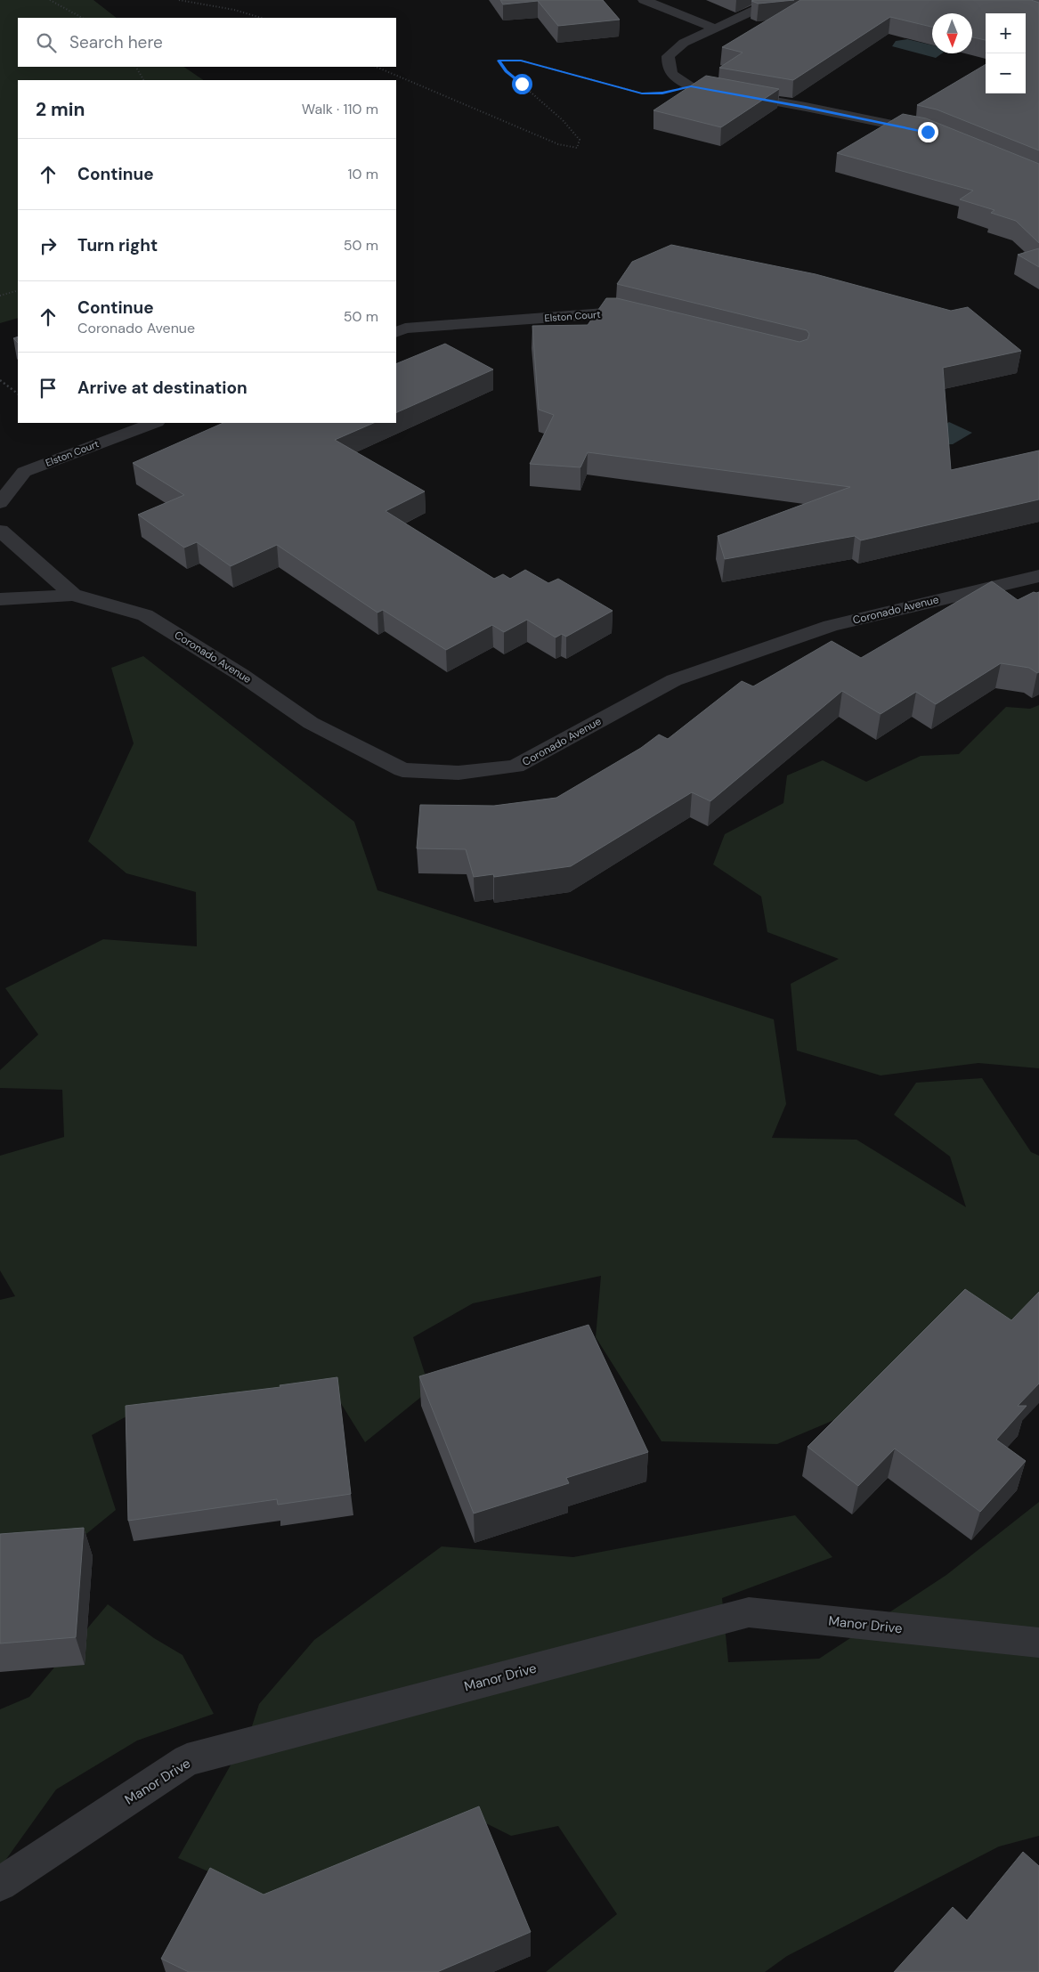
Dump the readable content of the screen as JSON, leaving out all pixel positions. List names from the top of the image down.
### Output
{
  "streets": {
    "street": ["Elston Court", "Coronado Avenue", "Manor Drive"]
  },
  "north": "bottom",
  "page": {
    "map_buttons": ["+", "−"],
    "search": "Search here",
    "heading": ["2 min", "Walk · 110 m"],
    "list": [
      ["Continue", "10 m"],
      ["Turn right", "50 m"],
      ["Continue", "Coronado Avenue", "50 m"],
      "Arrive at destination"
    ]
  }
}
